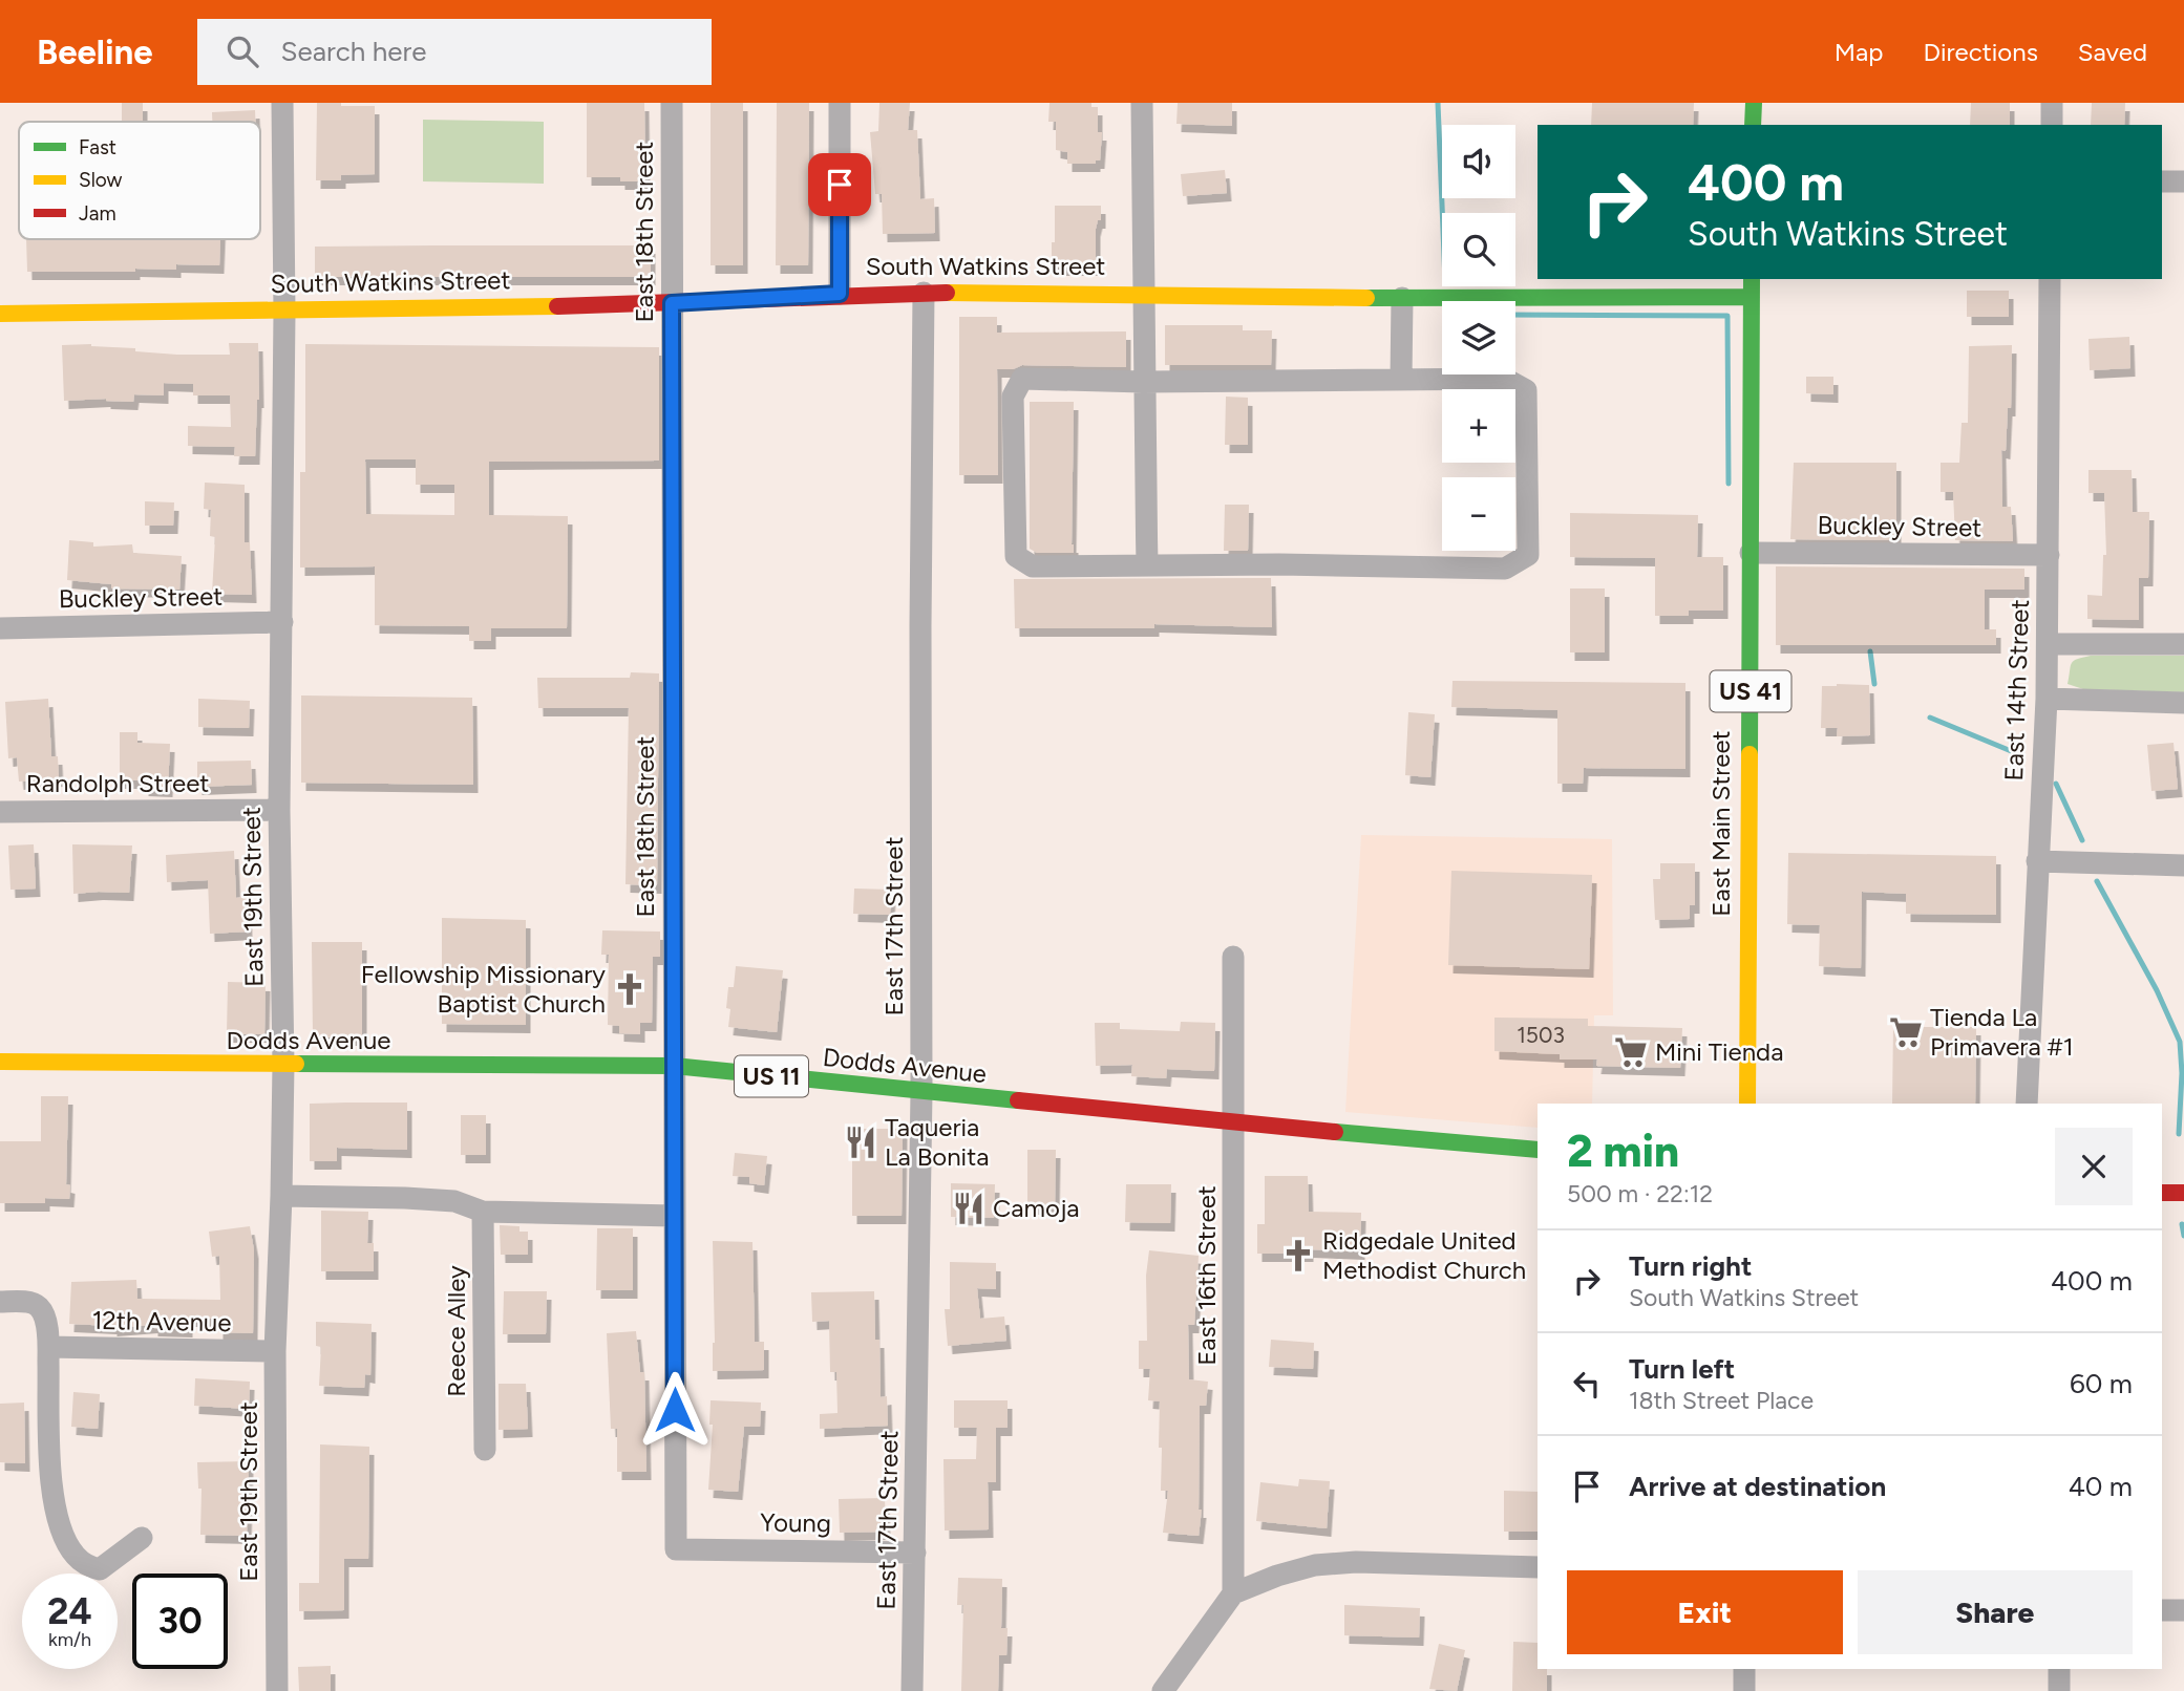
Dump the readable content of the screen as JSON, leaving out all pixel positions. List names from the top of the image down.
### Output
{
  "streets": {
    "main road": [
      "South Watkins Street",
      "US 41",
      "East Main Street",
      "Dodds Avenue",
      "US 11"
    ],
    "street": [
      "East 18th Street",
      "Buckley Street",
      "East 14th Street",
      "Randolph Street",
      "East 19th Street",
      "East 17th Street",
      "East 16th Street",
      "12th Avenue",
      "Reece Alley",
      "Young"
    ]
  },
  "crossings": [
    ["East 18th Street", "South Watkins Street"],
    ["East 18th Street", "Dodds Avenue"],
    ["East 18th Street", "Young"],
    ["South Watkins Street", "East Main Street"],
    ["South Watkins Street", "East 19th Street"],
    ["South Watkins Street", "East 17th Street"],
    ["Buckley Street", "East 14th Street"],
    ["Buckley Street", "East Main Street"],
    ["Buckley Street", "East 19th Street"],
    ["Randolph Street", "East 19th Street"],
    ["East 19th Street", "Dodds Avenue"],
    ["East 19th Street", "12th Avenue"],
    ["East 17th Street", "Dodds Avenue"],
    ["East 17th Street", "Young"],
    ["Dodds Avenue", "East 16th Street"]
  ],
  "places": {
    "church": ["Fellowship Missionary Baptist Church", "Ridgedale United Methodist Church"],
    "supermarket": ["Tienda La Primavera #1", "Mini Tienda"],
    "restaurant": ["Taqueria La Bonita", "Camoja"]
  },
  "house_numbers": ["1503"],
  "legend": ["Fast", "Slow", "Jam"],
  "page": {
    "header": "Beeline",
    "search": "Search here",
    "nav": ["Map", "Directions", "Saved"],
    "map_buttons": ["+", "−"],
    "turn": ["400 m", "South Watkins Street"],
    "heading": ["2 min", "500 m · 22:12"],
    "list": [
      {
        "name": "Turn right",
        "note": "South Watkins Street",
        "value": "400 m"
      },
      {
        "name": "Turn left",
        "note": "18th Street Place",
        "value": "60 m"
      },
      {
        "name": "Arrive at destination",
        "value": "40 m"
      }
    ],
    "buttons": ["Exit", "Share"],
    "speed": "24 km/h",
    "limit": "30"
  }
}
